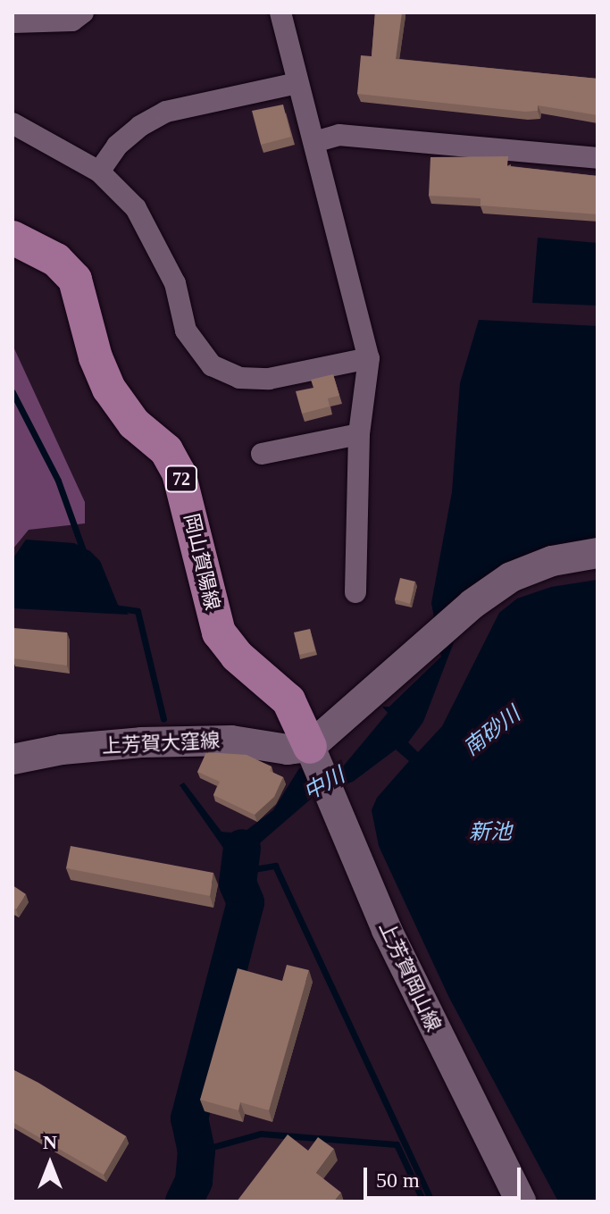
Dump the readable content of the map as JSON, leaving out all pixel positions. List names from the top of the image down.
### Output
{
  "streets": {
    "main road": [
      "72",
      "岡山賀陽線",
      "上芳賀大窪線",
      "上芳賀岡山線"
    ]
  },
  "crossings": [
    ["岡山賀陽線", "上芳賀大窪線"],
    ["岡山賀陽線", "上芳賀岡山線"],
    ["上芳賀大窪線", "上芳賀岡山線"]
  ],
  "water": ["南砂川", "中川", "新池"],
  "scale_bar": "50 m",
  "north": "top"
}
